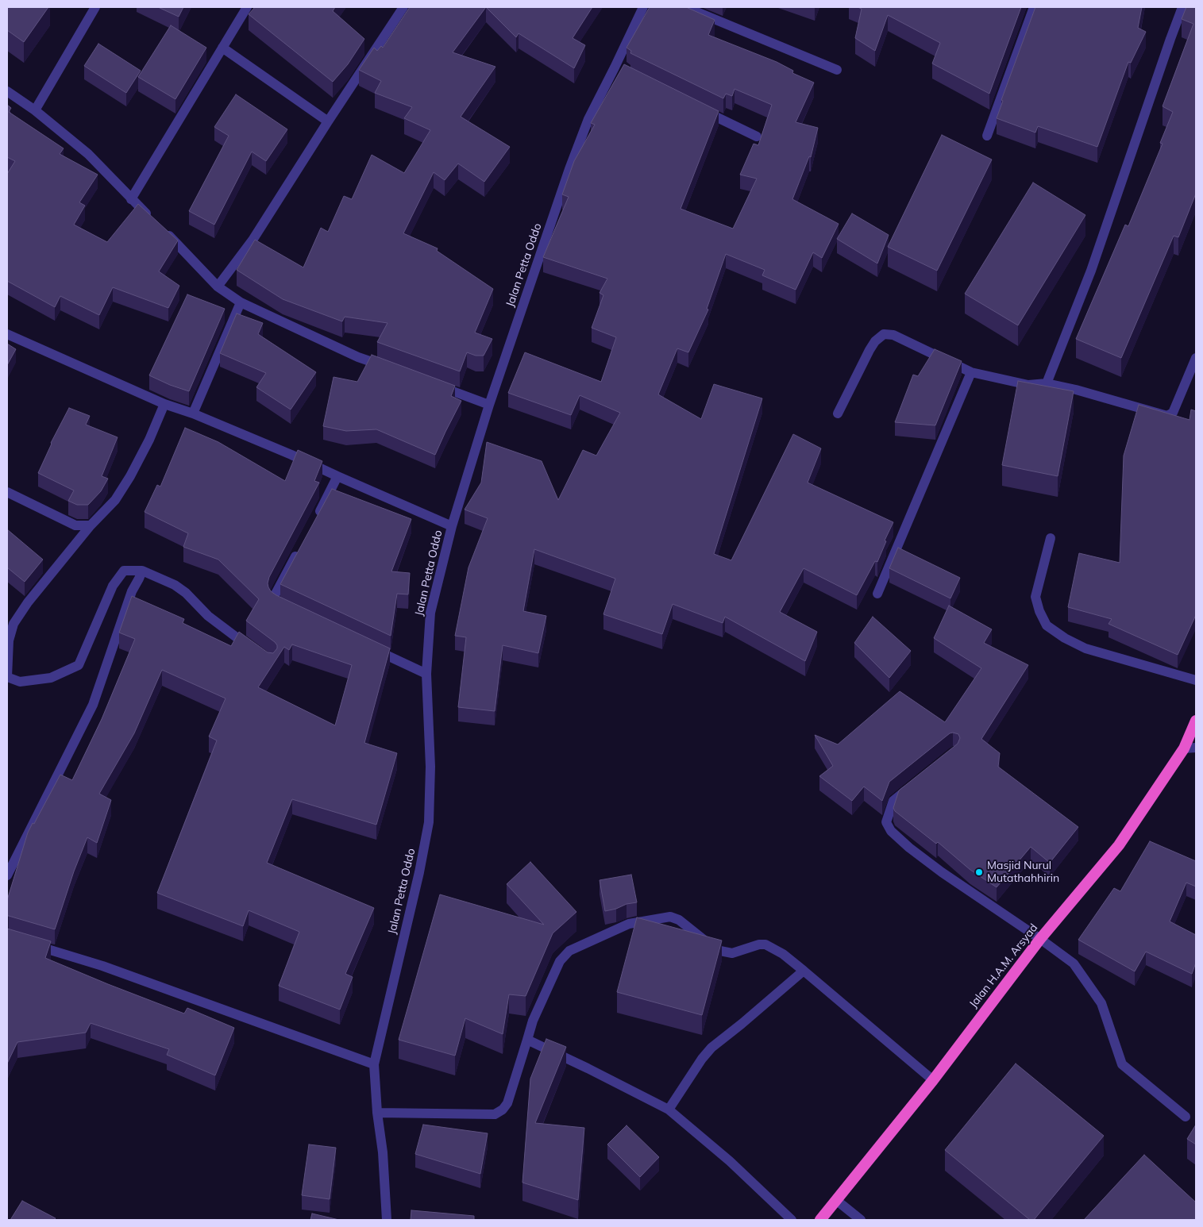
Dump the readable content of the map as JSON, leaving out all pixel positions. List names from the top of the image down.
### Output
{
  "streets": {
    "highway": ["Jalan H.A.M. Arsyad"],
    "street": ["Jalan Petta Oddo"]
  },
  "places": ["Masjid Nurul Mutathahhirin"]
}
